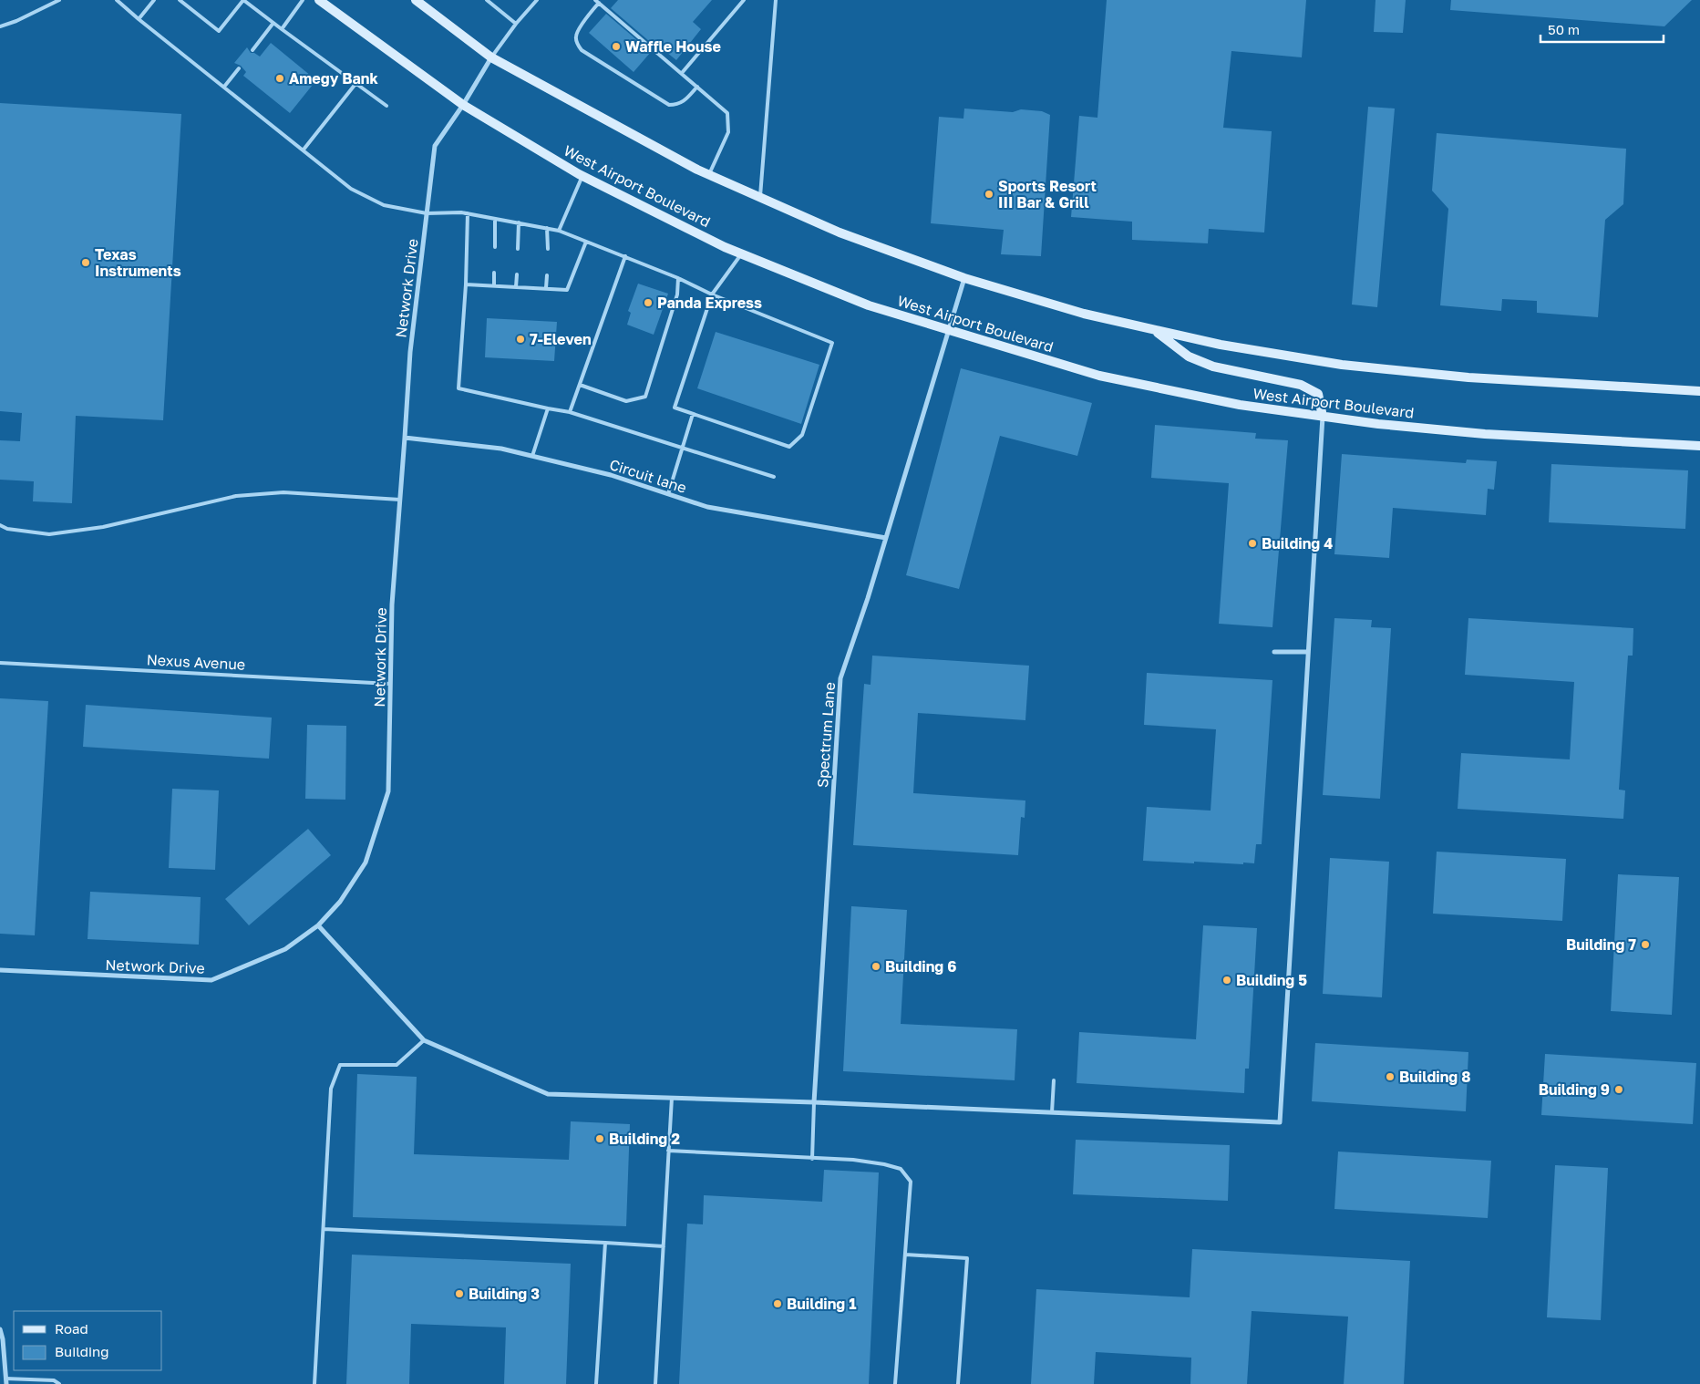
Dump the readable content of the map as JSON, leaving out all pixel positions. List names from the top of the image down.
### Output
{
  "streets": {
    "main road": ["West Airport Boulevard"],
    "street": ["Network Drive", "Circuit lane", "Spectrum Lane"],
    "lane": ["Nexus Avenue"]
  },
  "crossings": [
    ["West Airport Boulevard", "Network Drive"],
    ["West Airport Boulevard", "Spectrum Lane"],
    ["Network Drive", "Circuit lane"],
    ["Network Drive", "Nexus Avenue"],
    ["Circuit lane", "Spectrum Lane"]
  ],
  "places": [
    "Waffle House",
    "Amegy Bank",
    "Sports Resort III Bar & Grill",
    "Texas Instruments",
    "Panda Express",
    "7-Eleven",
    "Building 4",
    "Building 7",
    "Building 6",
    "Building 5",
    "Building 8",
    "Building 9",
    "Building 2",
    "Building 3",
    "Building 1"
  ],
  "legend": ["Road", "Building"],
  "scale_bar": "50 m"
}
